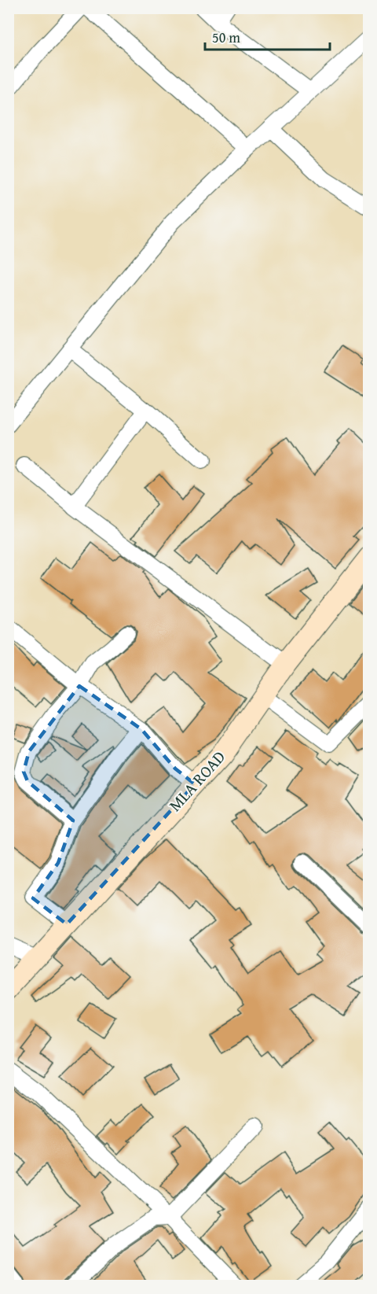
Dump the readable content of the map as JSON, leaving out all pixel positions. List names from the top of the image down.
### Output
{
  "streets": {
    "street": ["MLA ROAD"]
  },
  "scale_bar": "50 m"
}
